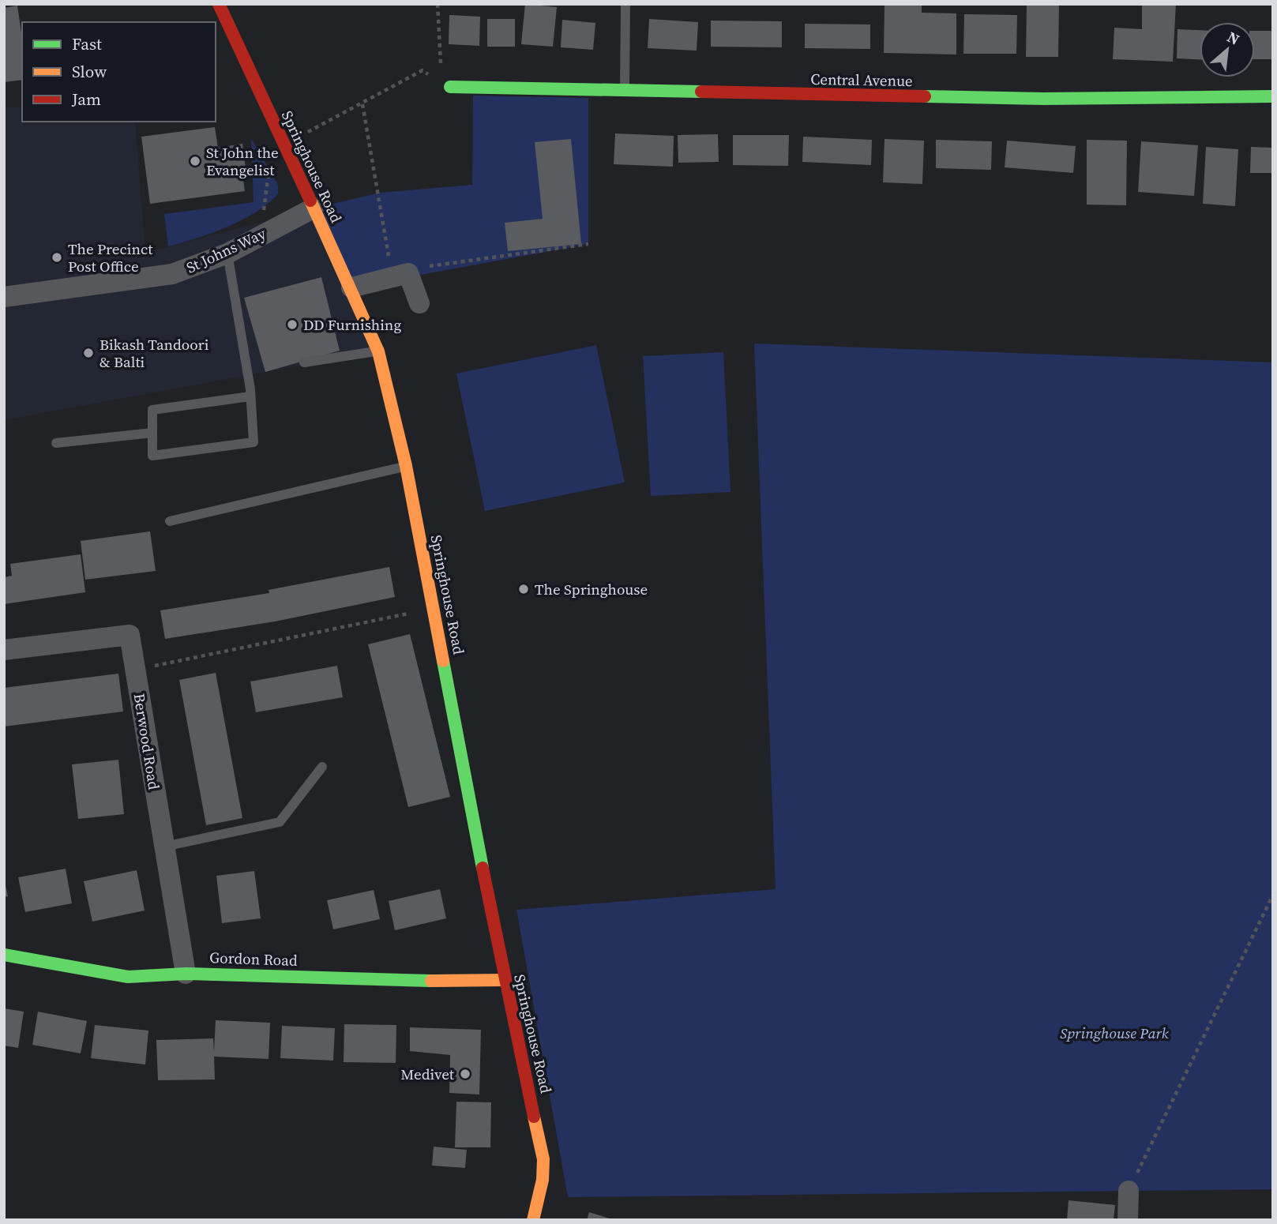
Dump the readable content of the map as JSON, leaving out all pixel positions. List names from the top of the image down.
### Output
{
  "streets": {
    "street": [
      "Central Avenue",
      "Springhouse Road",
      "St Johns Way",
      "Berwood Road",
      "Gordon Road"
    ]
  },
  "crossings": [
    ["Springhouse Road", "St Johns Way"],
    ["Springhouse Road", "Gordon Road"],
    ["Berwood Road", "Gordon Road"]
  ],
  "parks": ["Springhouse Park"],
  "places": [
    "St John the Evangelist",
    "The Precinct Post Office",
    "DD Furnishing",
    "Bikash Tandoori & Balti",
    "The Springhouse",
    "Medivet"
  ],
  "legend": ["Fast", "Slow", "Jam"],
  "north": "top right"
}
